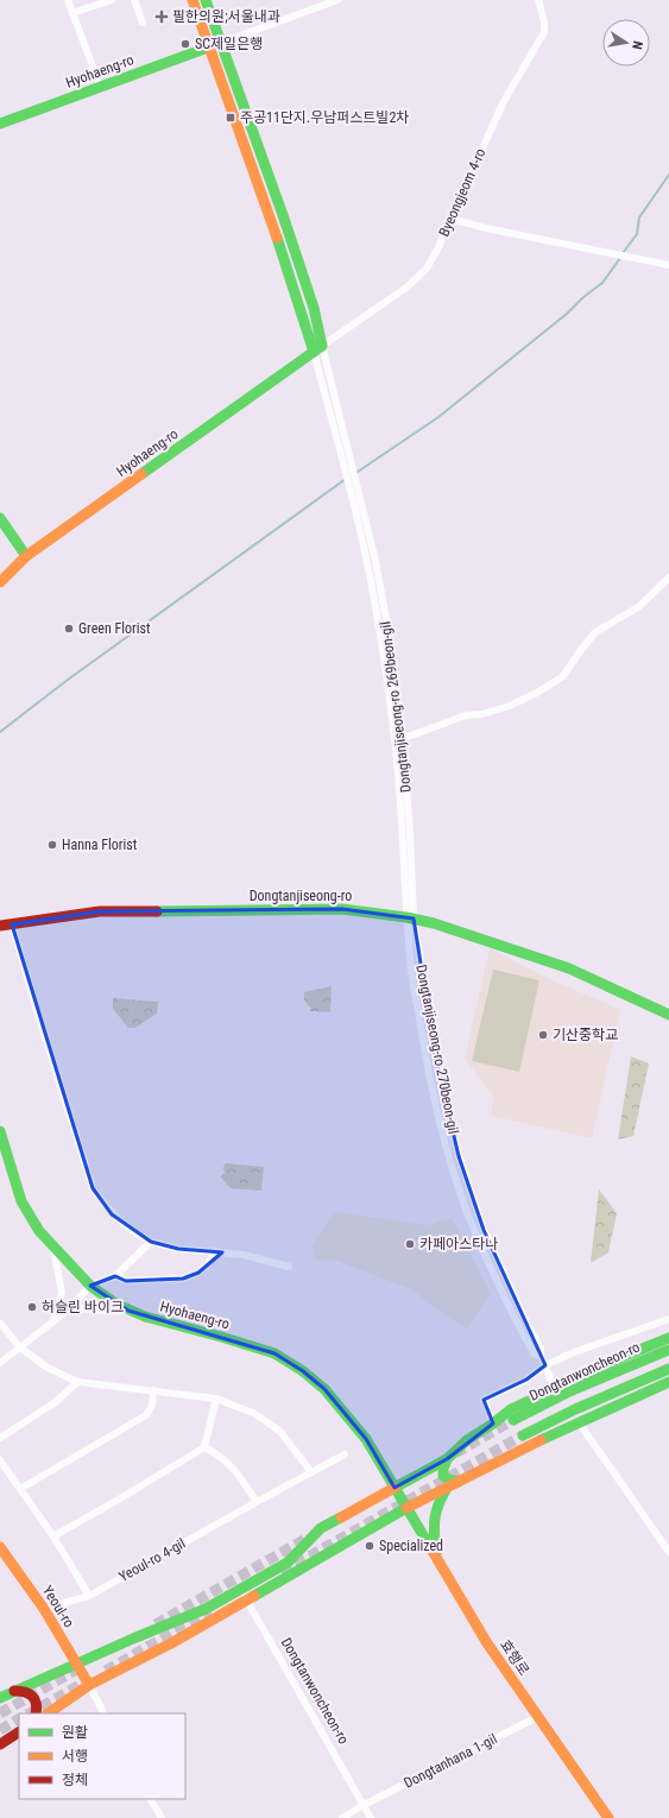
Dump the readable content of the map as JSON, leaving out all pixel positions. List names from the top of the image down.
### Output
{
  "streets": {
    "main road": [
      "Hyohaeng-ro",
      "Dongtanjiseong-ro",
      "Dongtanwoncheon-ro",
      "Yeoul-ro",
      "효행로"
    ],
    "street": [
      "Byeongjeom 4-ro",
      "Dongtanjiseong-ro 269beon-gil",
      "Yeoul-ro 4-gil",
      "Dongtanhana 1-gil"
    ]
  },
  "crossings": [
    ["Hyohaeng-ro", "Byeongjeom 4-ro"],
    ["Hyohaeng-ro", "Dongtanjiseong-ro 269beon-gil"],
    ["Hyohaeng-ro", "효행로"],
    ["Byeongjeom 4-ro", "Dongtanjiseong-ro 269beon-gil"],
    ["Dongtanjiseong-ro 269beon-gil", "Dongtanjiseong-ro"],
    ["Dongtanwoncheon-ro", "Dongtanhana 1-gil"],
    ["Yeoul-ro 4-gil", "Yeoul-ro"],
    ["효행로", "Dongtanhana 1-gil"]
  ],
  "places": {
    "health": ["필한의원;서울내과"],
    "other": [
      "SC제일은행",
      "Green Florist",
      "Hanna Florist",
      "기산중학교",
      "카페아스타나",
      "허슬린 바이크",
      "Specialized"
    ],
    "transit": ["주공11단지.우남퍼스트빌2차"]
  },
  "legend": ["원활", "서행", "정체"],
  "north": "right"
}
